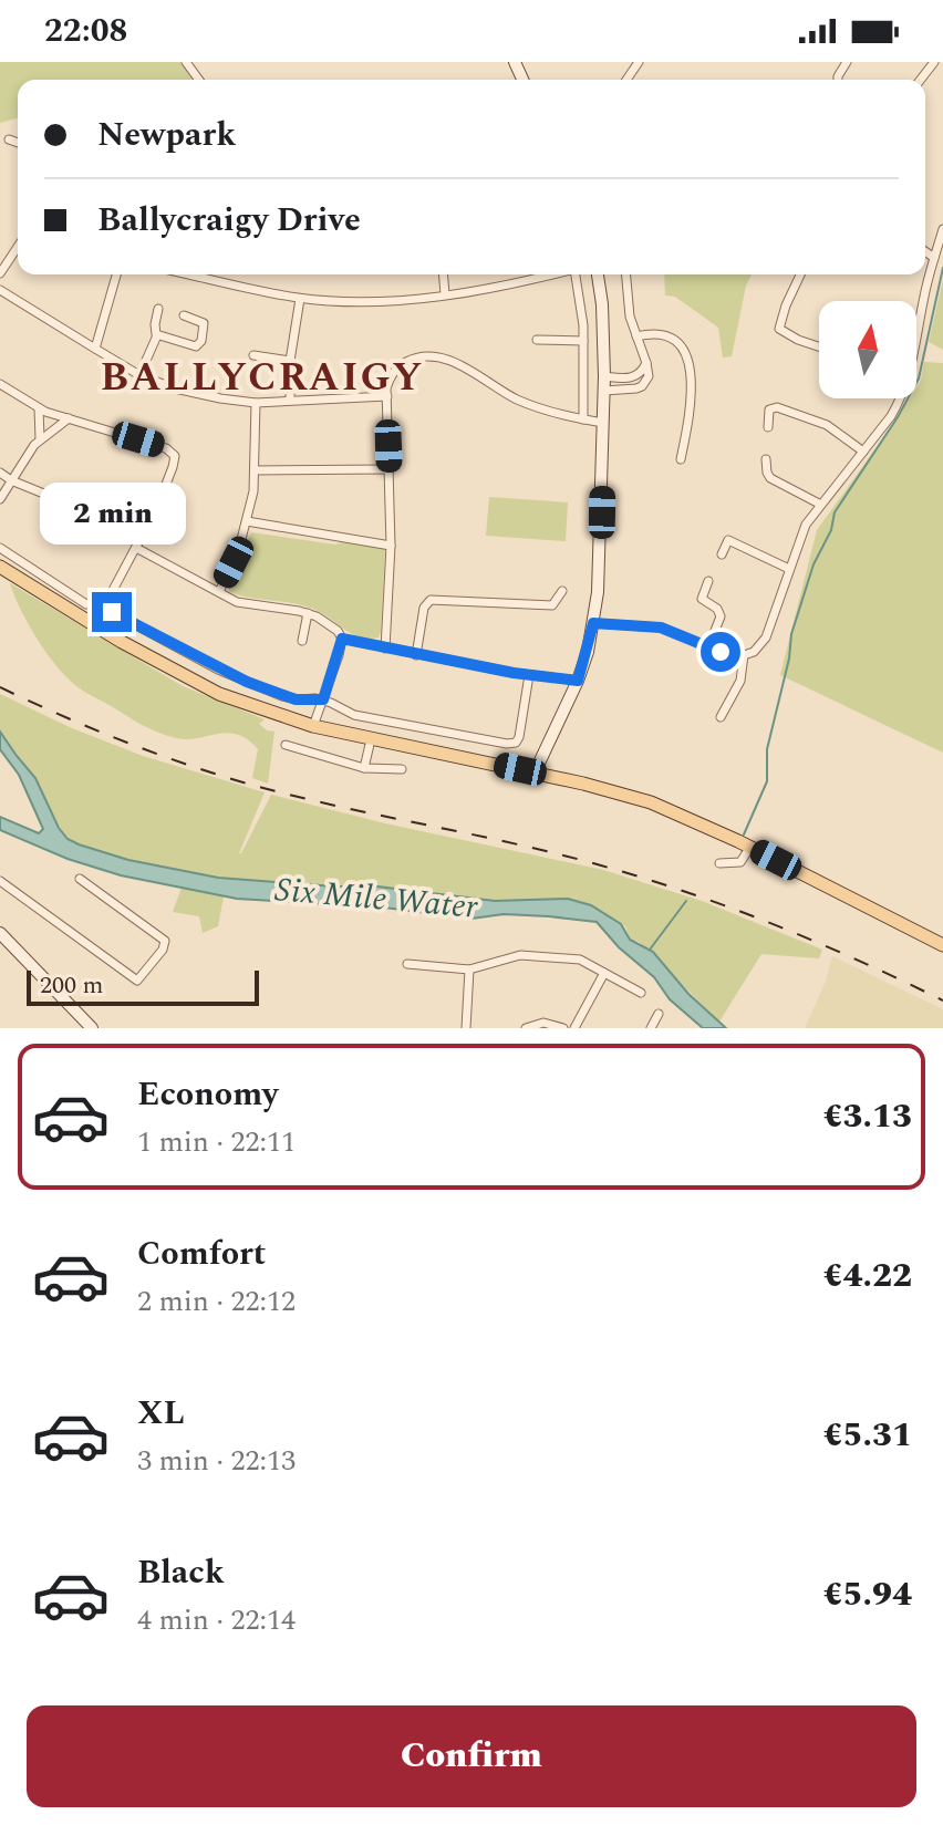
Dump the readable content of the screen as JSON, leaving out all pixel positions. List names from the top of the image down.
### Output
{
  "districts": ["BALLYCRAIGY"],
  "water": ["Six Mile Water"],
  "scale_bar": "200 m",
  "north": "top",
  "page": {
    "status": "22:08",
    "banner": ["Newpark", "Ballycraigy Drive"],
    "bubble": "2 min",
    "scale": "200 m",
    "list": [
      {
        "name": "Economy",
        "note": "1 min · 22:11",
        "value": "€3.13"
      },
      {
        "name": "Comfort",
        "note": "2 min · 22:12",
        "value": "€4.22"
      },
      {
        "name": "XL",
        "note": "3 min · 22:13",
        "value": "€5.31"
      },
      {
        "name": "Black",
        "note": "4 min · 22:14",
        "value": "€5.94"
      }
    ],
    "buttons": "Confirm"
  }
}
